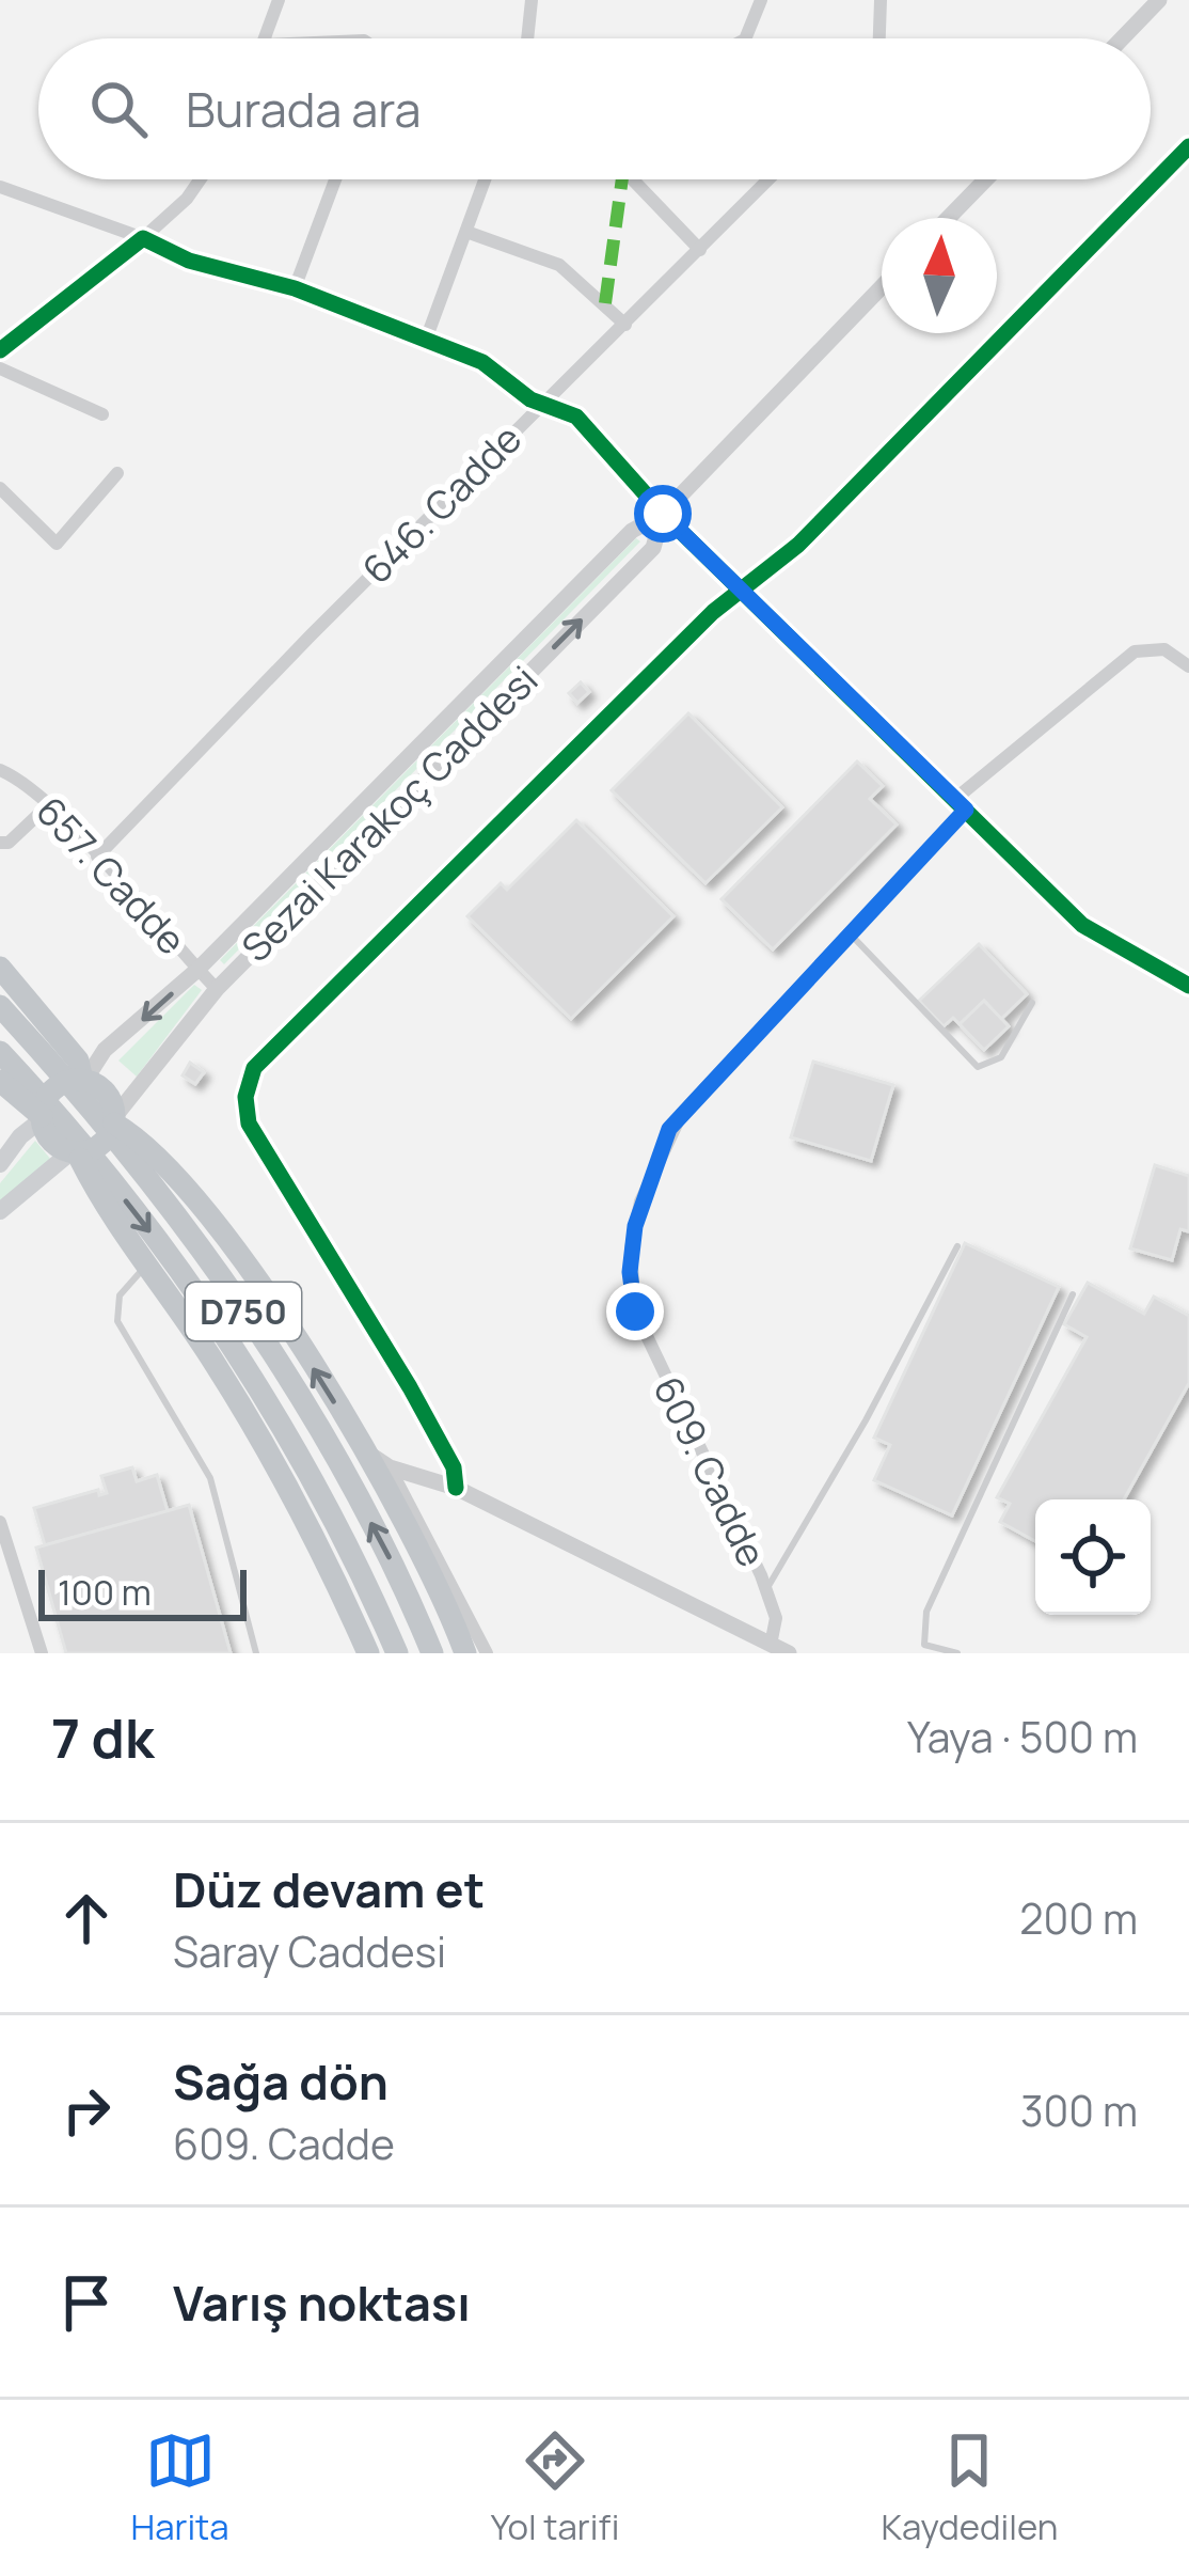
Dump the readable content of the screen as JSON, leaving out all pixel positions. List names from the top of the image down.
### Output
{
  "streets": {
    "highway": ["D750"],
    "street": [
      "646. Cadde",
      "Sezai Karakoç Caddesi",
      "657. Cadde",
      "609. Cadde"
    ]
  },
  "crossings": [
    ["646. Cadde", "657. Cadde"],
    ["Sezai Karakoç Caddesi", "657. Cadde"]
  ],
  "scale_bar": "100 m",
  "north": "top",
  "page": {
    "search": "Burada ara",
    "scale": "100 m",
    "heading": ["7 dk", "Yaya · 500 m"],
    "list": [
      ["Düz devam et", "Saray Caddesi", "200 m"],
      ["Sağa dön", "609. Cadde", "300 m"],
      "Varış noktası"
    ],
    "nav": ["Harita", "Yol tarifi", "Kaydedilen"]
  }
}
